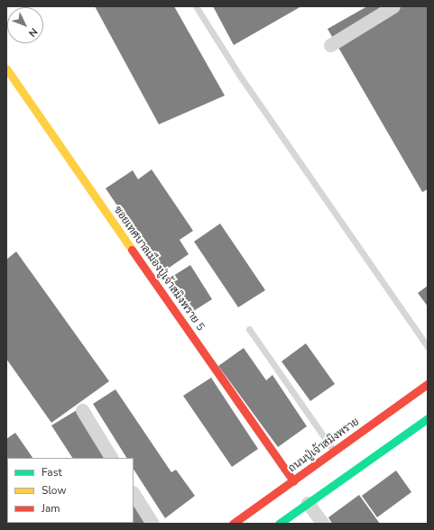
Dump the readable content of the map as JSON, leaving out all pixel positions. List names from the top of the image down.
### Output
{
  "streets": {
    "street": ["ซอยเทศบาลเมืองปู่เจ้าสมิงพราย 5", "ถนนปู่เจ้าสมิงพราย"]
  },
  "crossings": [
    ["ซอยเทศบาลเมืองปู่เจ้าสมิงพราย 5", "ถนนปู่เจ้าสมิงพราย"]
  ],
  "legend": ["Fast", "Slow", "Jam"],
  "north": "bottom right"
}
